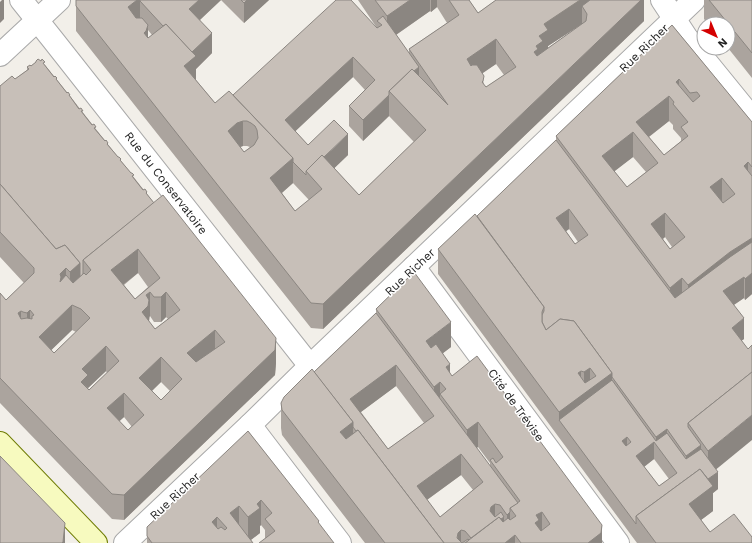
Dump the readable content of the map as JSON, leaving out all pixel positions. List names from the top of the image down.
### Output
{
  "streets": {
    "street": ["Rue Richer", "Rue du Conservatoire", "Cité de Trévise"]
  },
  "crossings": [
    ["Rue Richer", "Rue du Conservatoire"],
    ["Rue Richer", "Cité de Trévise"]
  ],
  "north": "bottom right"
}
